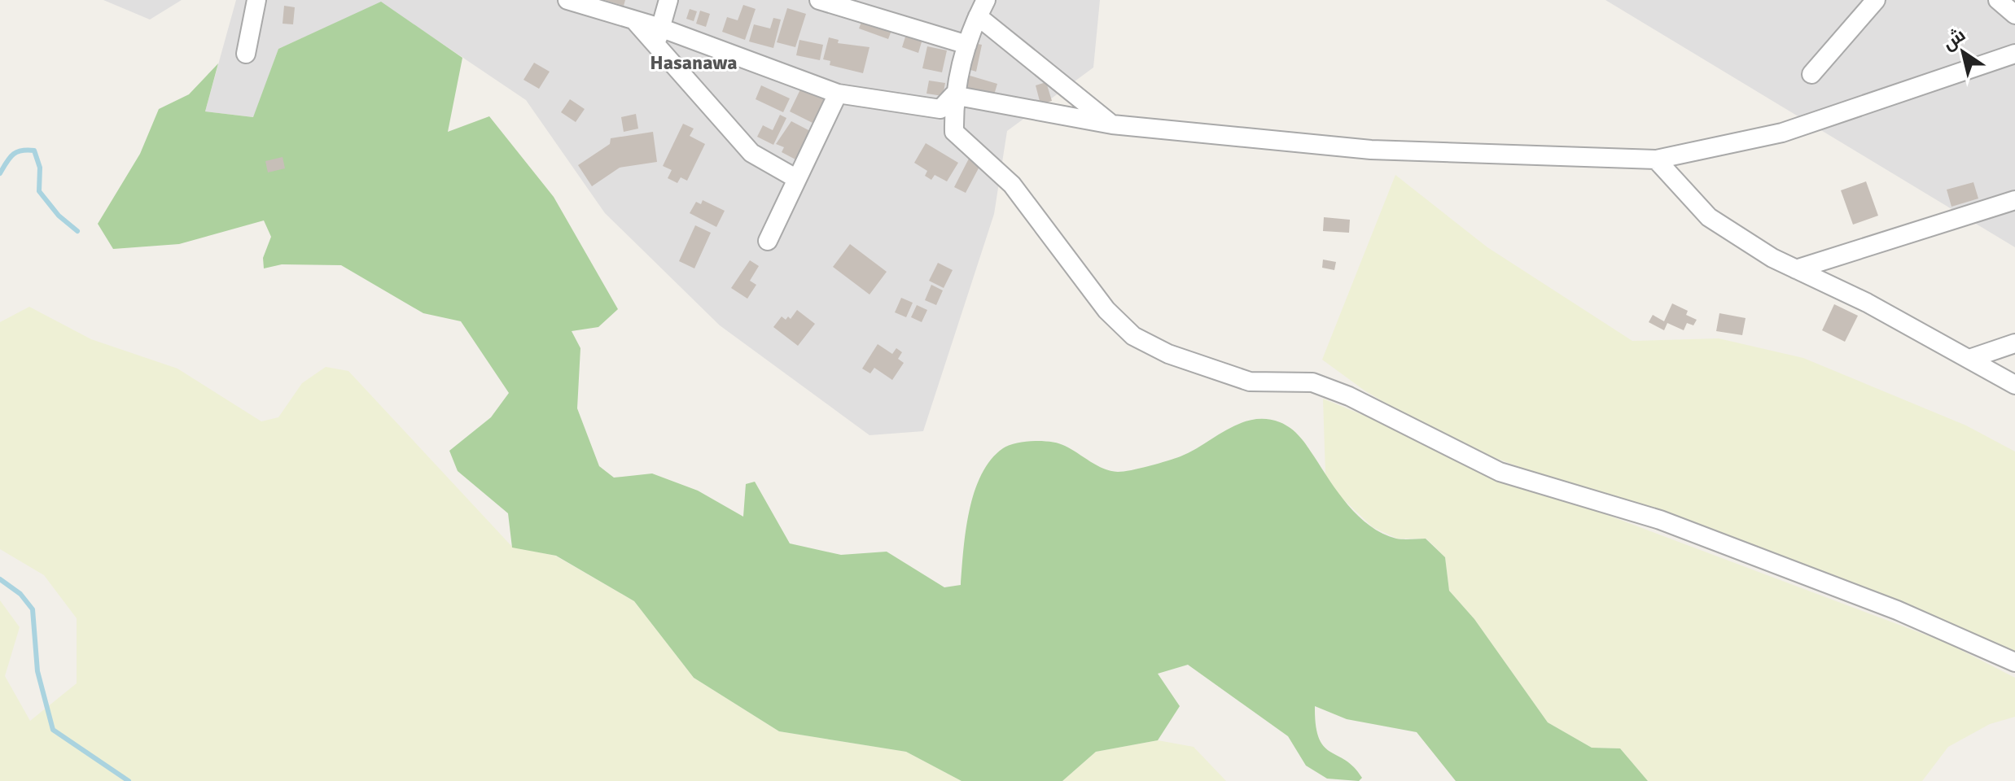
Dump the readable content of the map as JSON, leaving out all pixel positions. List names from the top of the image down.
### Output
{
  "districts": ["Hasanawa"],
  "north": "top left"
}
